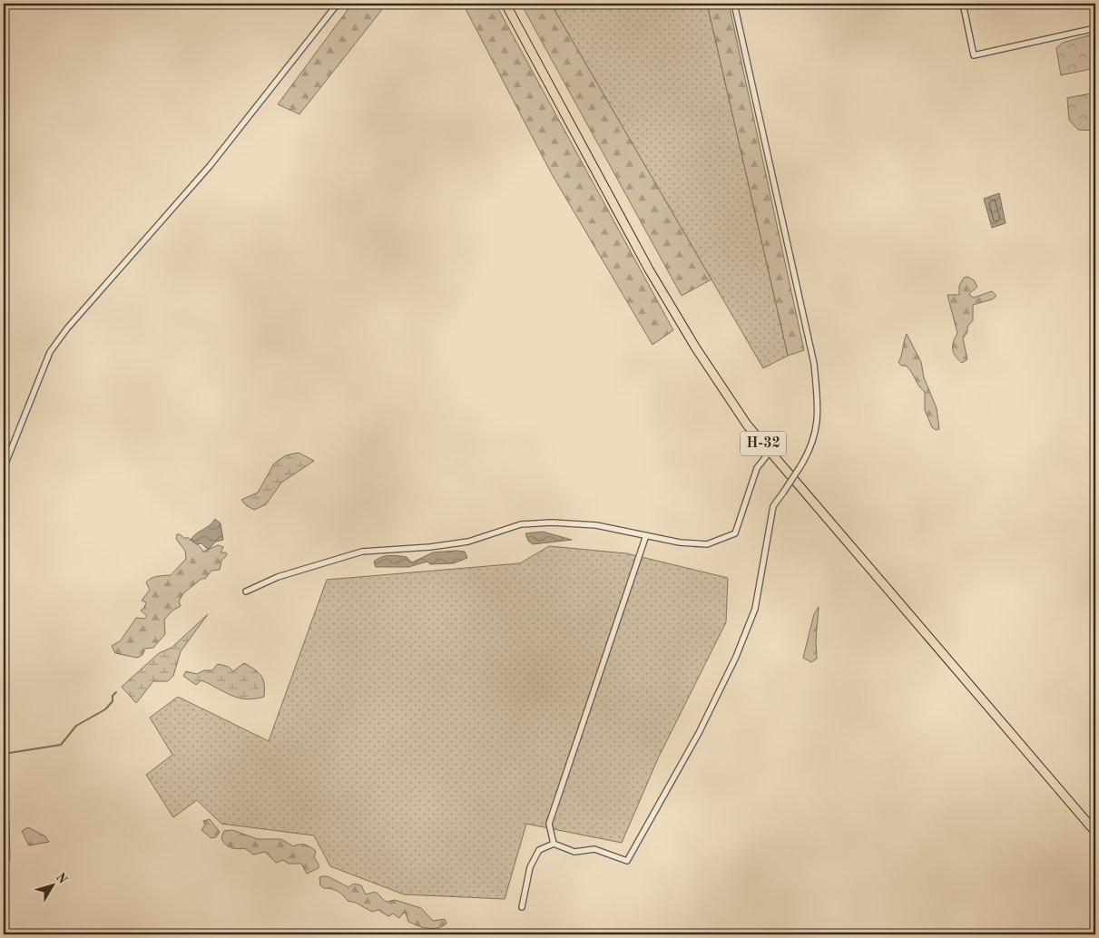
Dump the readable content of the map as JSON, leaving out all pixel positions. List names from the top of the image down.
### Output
{
  "streets": {
    "main road": ["Н-32"]
  },
  "north": "top right"
}
